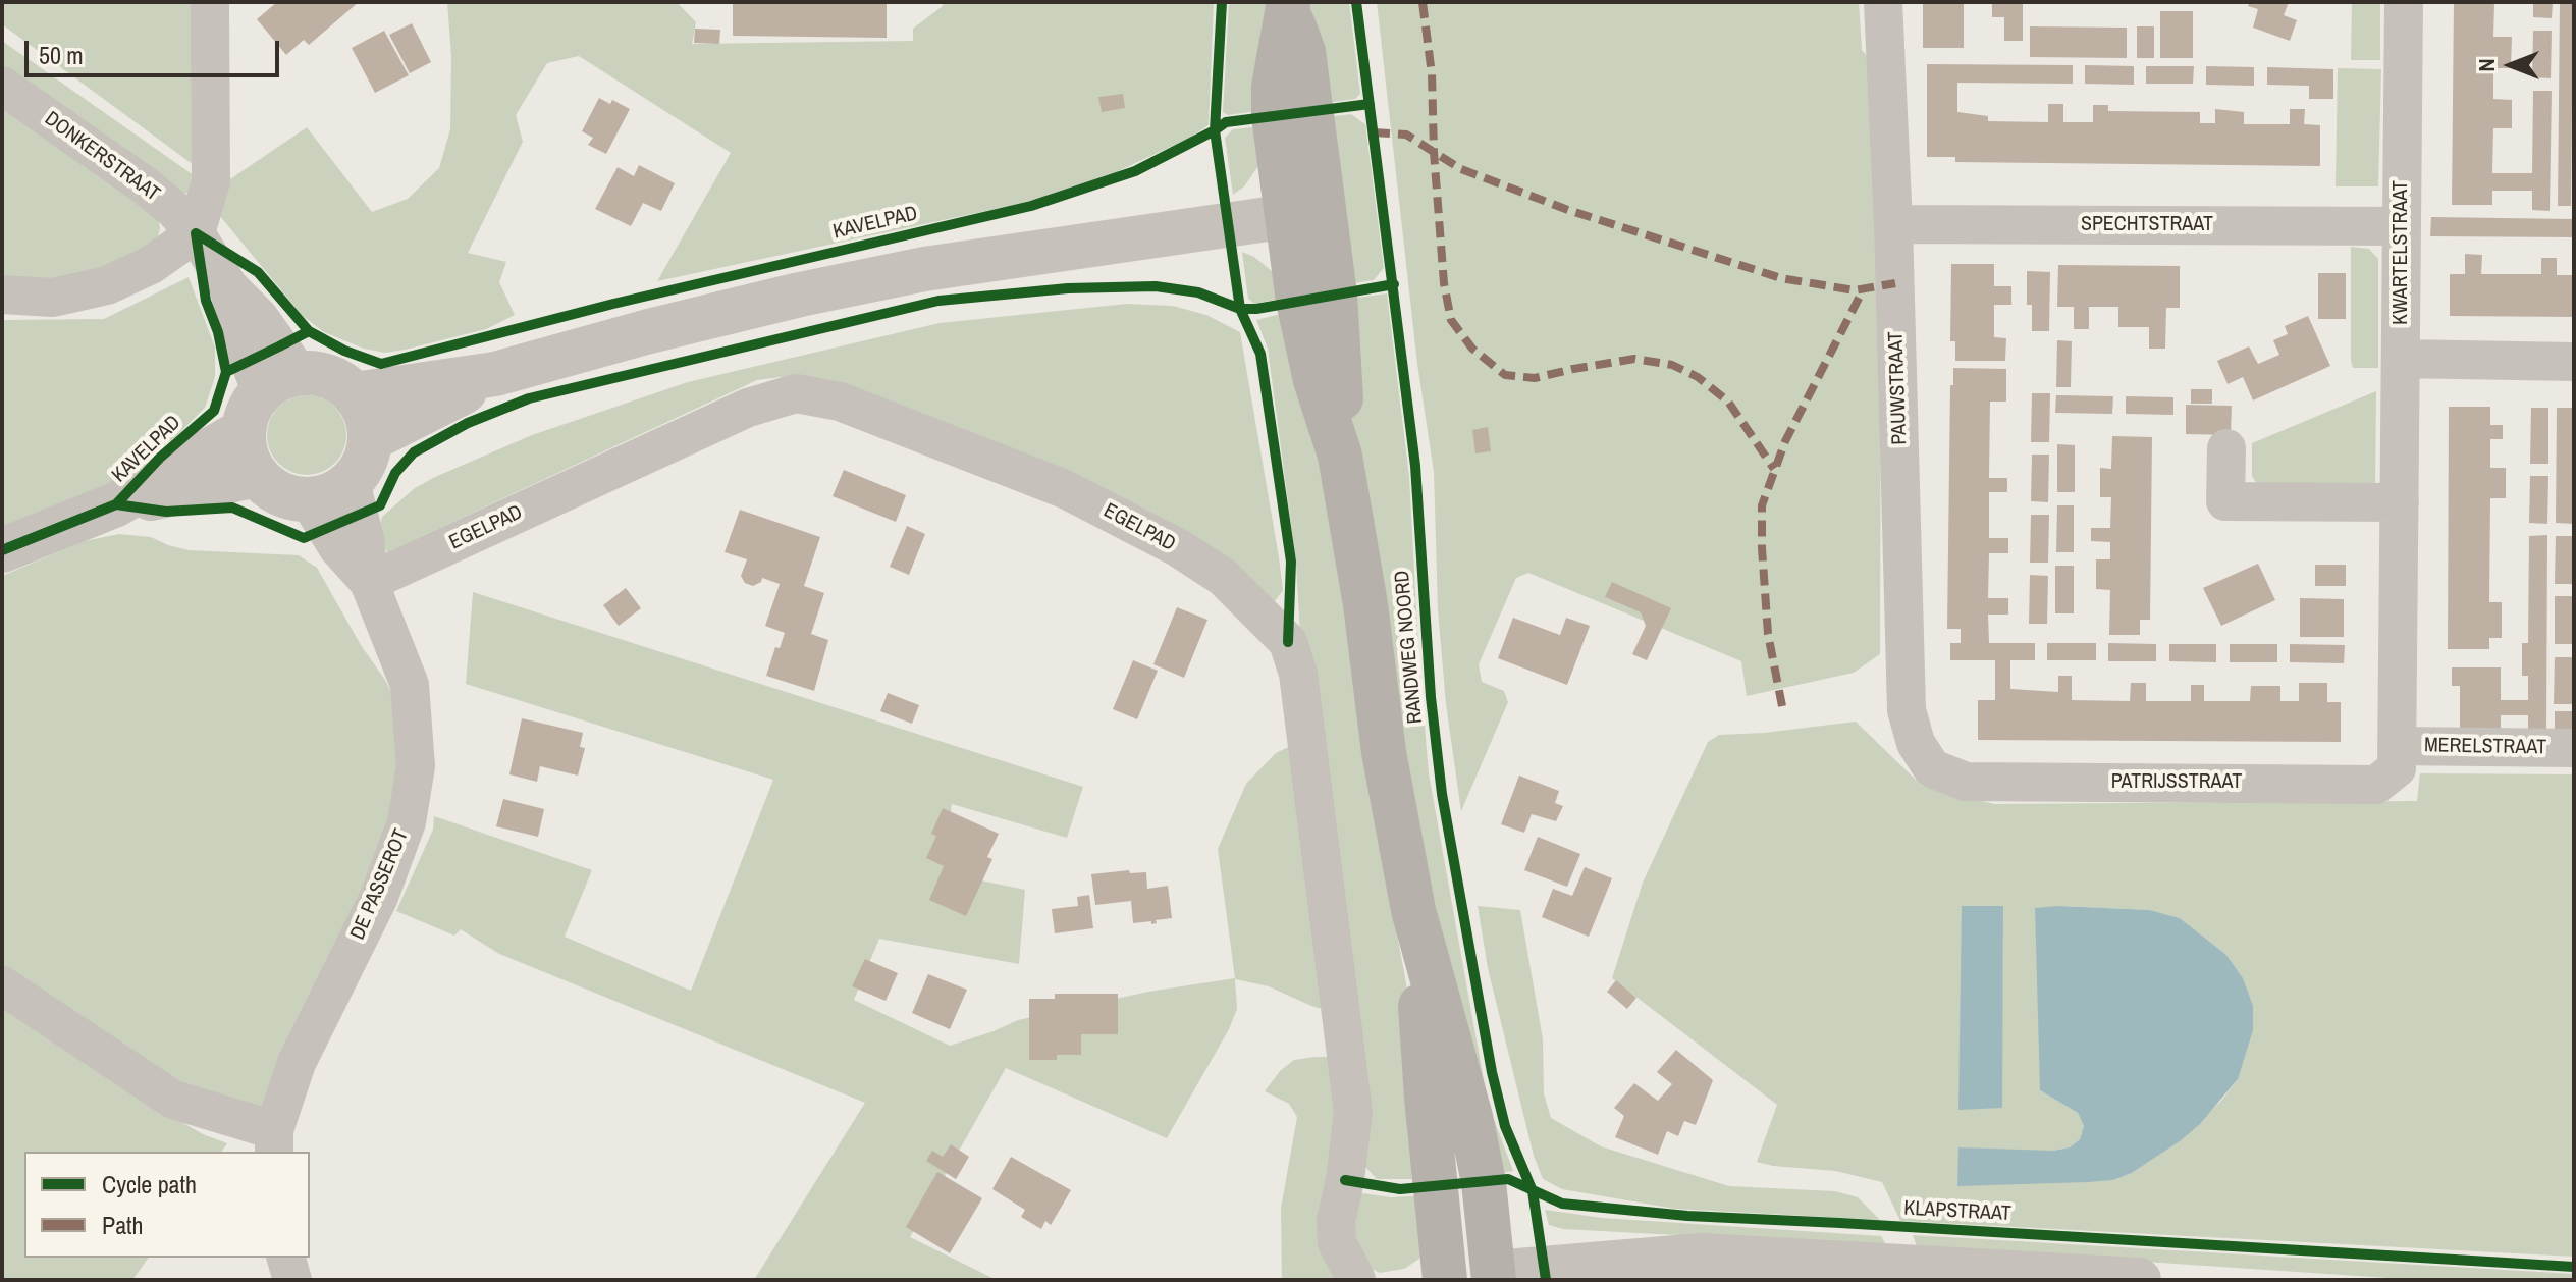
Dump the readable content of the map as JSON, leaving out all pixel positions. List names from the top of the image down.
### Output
{
  "streets": {
    "main road": ["RANDWEG NOORD"],
    "street": [
      "DONKERSTRAAT",
      "KAVELPAD",
      "SPECHTSTRAAT",
      "KWARTELSTRAAT",
      "PAUWSTRAAT",
      "EGELPAD",
      "MERELSTRAAT",
      "PATRIJSSTRAAT",
      "DE PASSEROT"
    ],
    "cycle path": ["KLAPSTRAAT"]
  },
  "crossings": [
    ["DONKERSTRAAT", "KAVELPAD"],
    ["DONKERSTRAAT", "DE PASSEROT"],
    ["KAVELPAD", "DE PASSEROT"],
    ["SPECHTSTRAAT", "KWARTELSTRAAT"],
    ["SPECHTSTRAAT", "PAUWSTRAAT"],
    ["KWARTELSTRAAT", "MERELSTRAAT"],
    ["KWARTELSTRAAT", "PATRIJSSTRAAT"],
    ["PAUWSTRAAT", "PATRIJSSTRAAT"],
    ["EGELPAD", "DE PASSEROT"],
    ["MERELSTRAAT", "PATRIJSSTRAAT"]
  ],
  "legend": ["Cycle path", "Path"],
  "scale_bar": "50 m",
  "north": "left"
}
